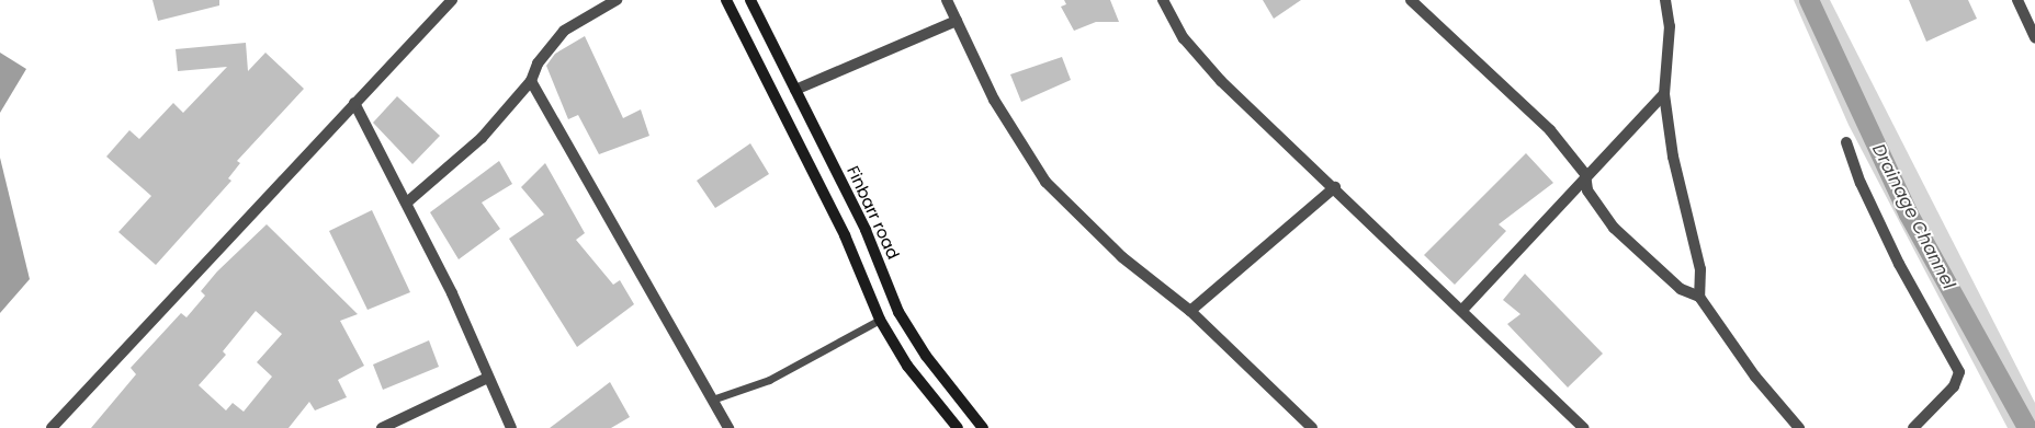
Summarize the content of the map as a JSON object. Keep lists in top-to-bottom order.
{
  "streets": {
    "main road": ["Finbarr road"]
  },
  "water": ["Drainage Channel"]
}
